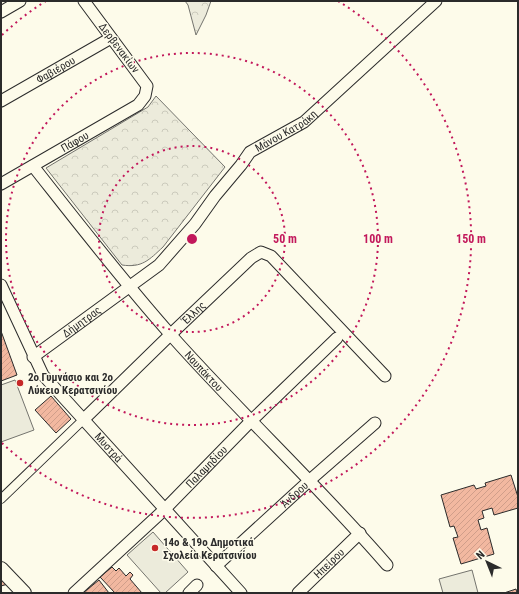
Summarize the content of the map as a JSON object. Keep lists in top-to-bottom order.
{
  "streets": {
    "street": [
      "Δερβενακίων",
      "Φαβιέρου",
      "Μάνου Κατράκη",
      "Πάφου",
      "Έλλης",
      "Δήμητρας",
      "Ναυπάκτου",
      "Μυστρά",
      "Παλαμηδίου",
      "Άνδρου",
      "Ηπείρου"
    ]
  },
  "crossings": [
    ["Δερβενακίων", "Φαβιέρου"],
    ["Δερβενακίων", "Πάφου"],
    ["Μάνου Κατράκη", "Δήμητρας"],
    ["Μάνου Κατράκη", "Ναυπάκτου"],
    ["Πάφου", "Ναυπάκτου"],
    ["Έλλης", "Ναυπάκτου"],
    ["Έλλης", "Μυστρά"],
    ["Δήμητρας", "Ναυπάκτου"],
    ["Δήμητρας", "Μυστρά"],
    ["Ναυπάκτου", "Παλαμηδίου"],
    ["Ναυπάκτου", "Άνδρου"],
    ["Ναυπάκτου", "Ηπείρου"],
    ["Μυστρά", "Παλαμηδίου"],
    ["Μυστρά", "Άνδρου"]
  ],
  "places": ["2ο Γυμνάσιο και 2ο Λύκειο Κερατσινίου", "14ο & 19ο Δημοτικά Σχολεία Κερατσινίου"],
  "north": "top left",
  "rings": ["50 m", "100 m", "150 m"]
}
